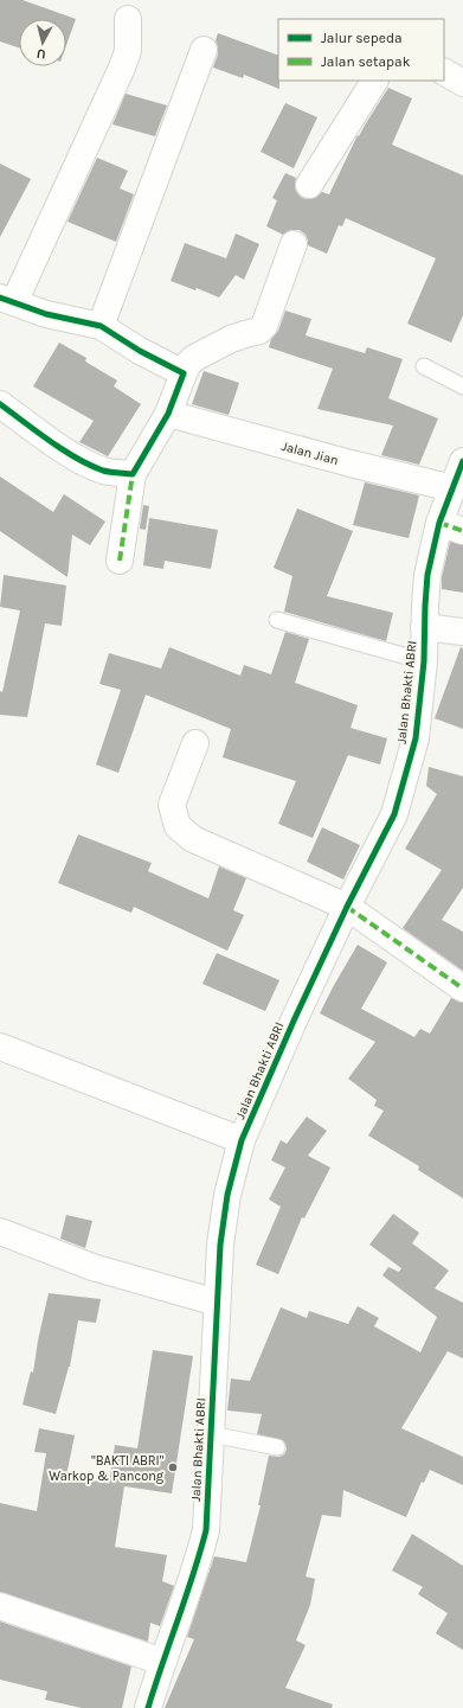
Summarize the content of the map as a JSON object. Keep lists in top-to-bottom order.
{
  "streets": {
    "street": ["Jalan Jian", "Jalan Bhakti ABRI"]
  },
  "crossings": [
    ["Jalan Jian", "Jalan Bhakti ABRI"]
  ],
  "places": ["\"BAKTI ABRI\" Warkop & Pancong"],
  "legend": ["Jalur sepeda", "Jalan setapak"],
  "north": "bottom"
}
